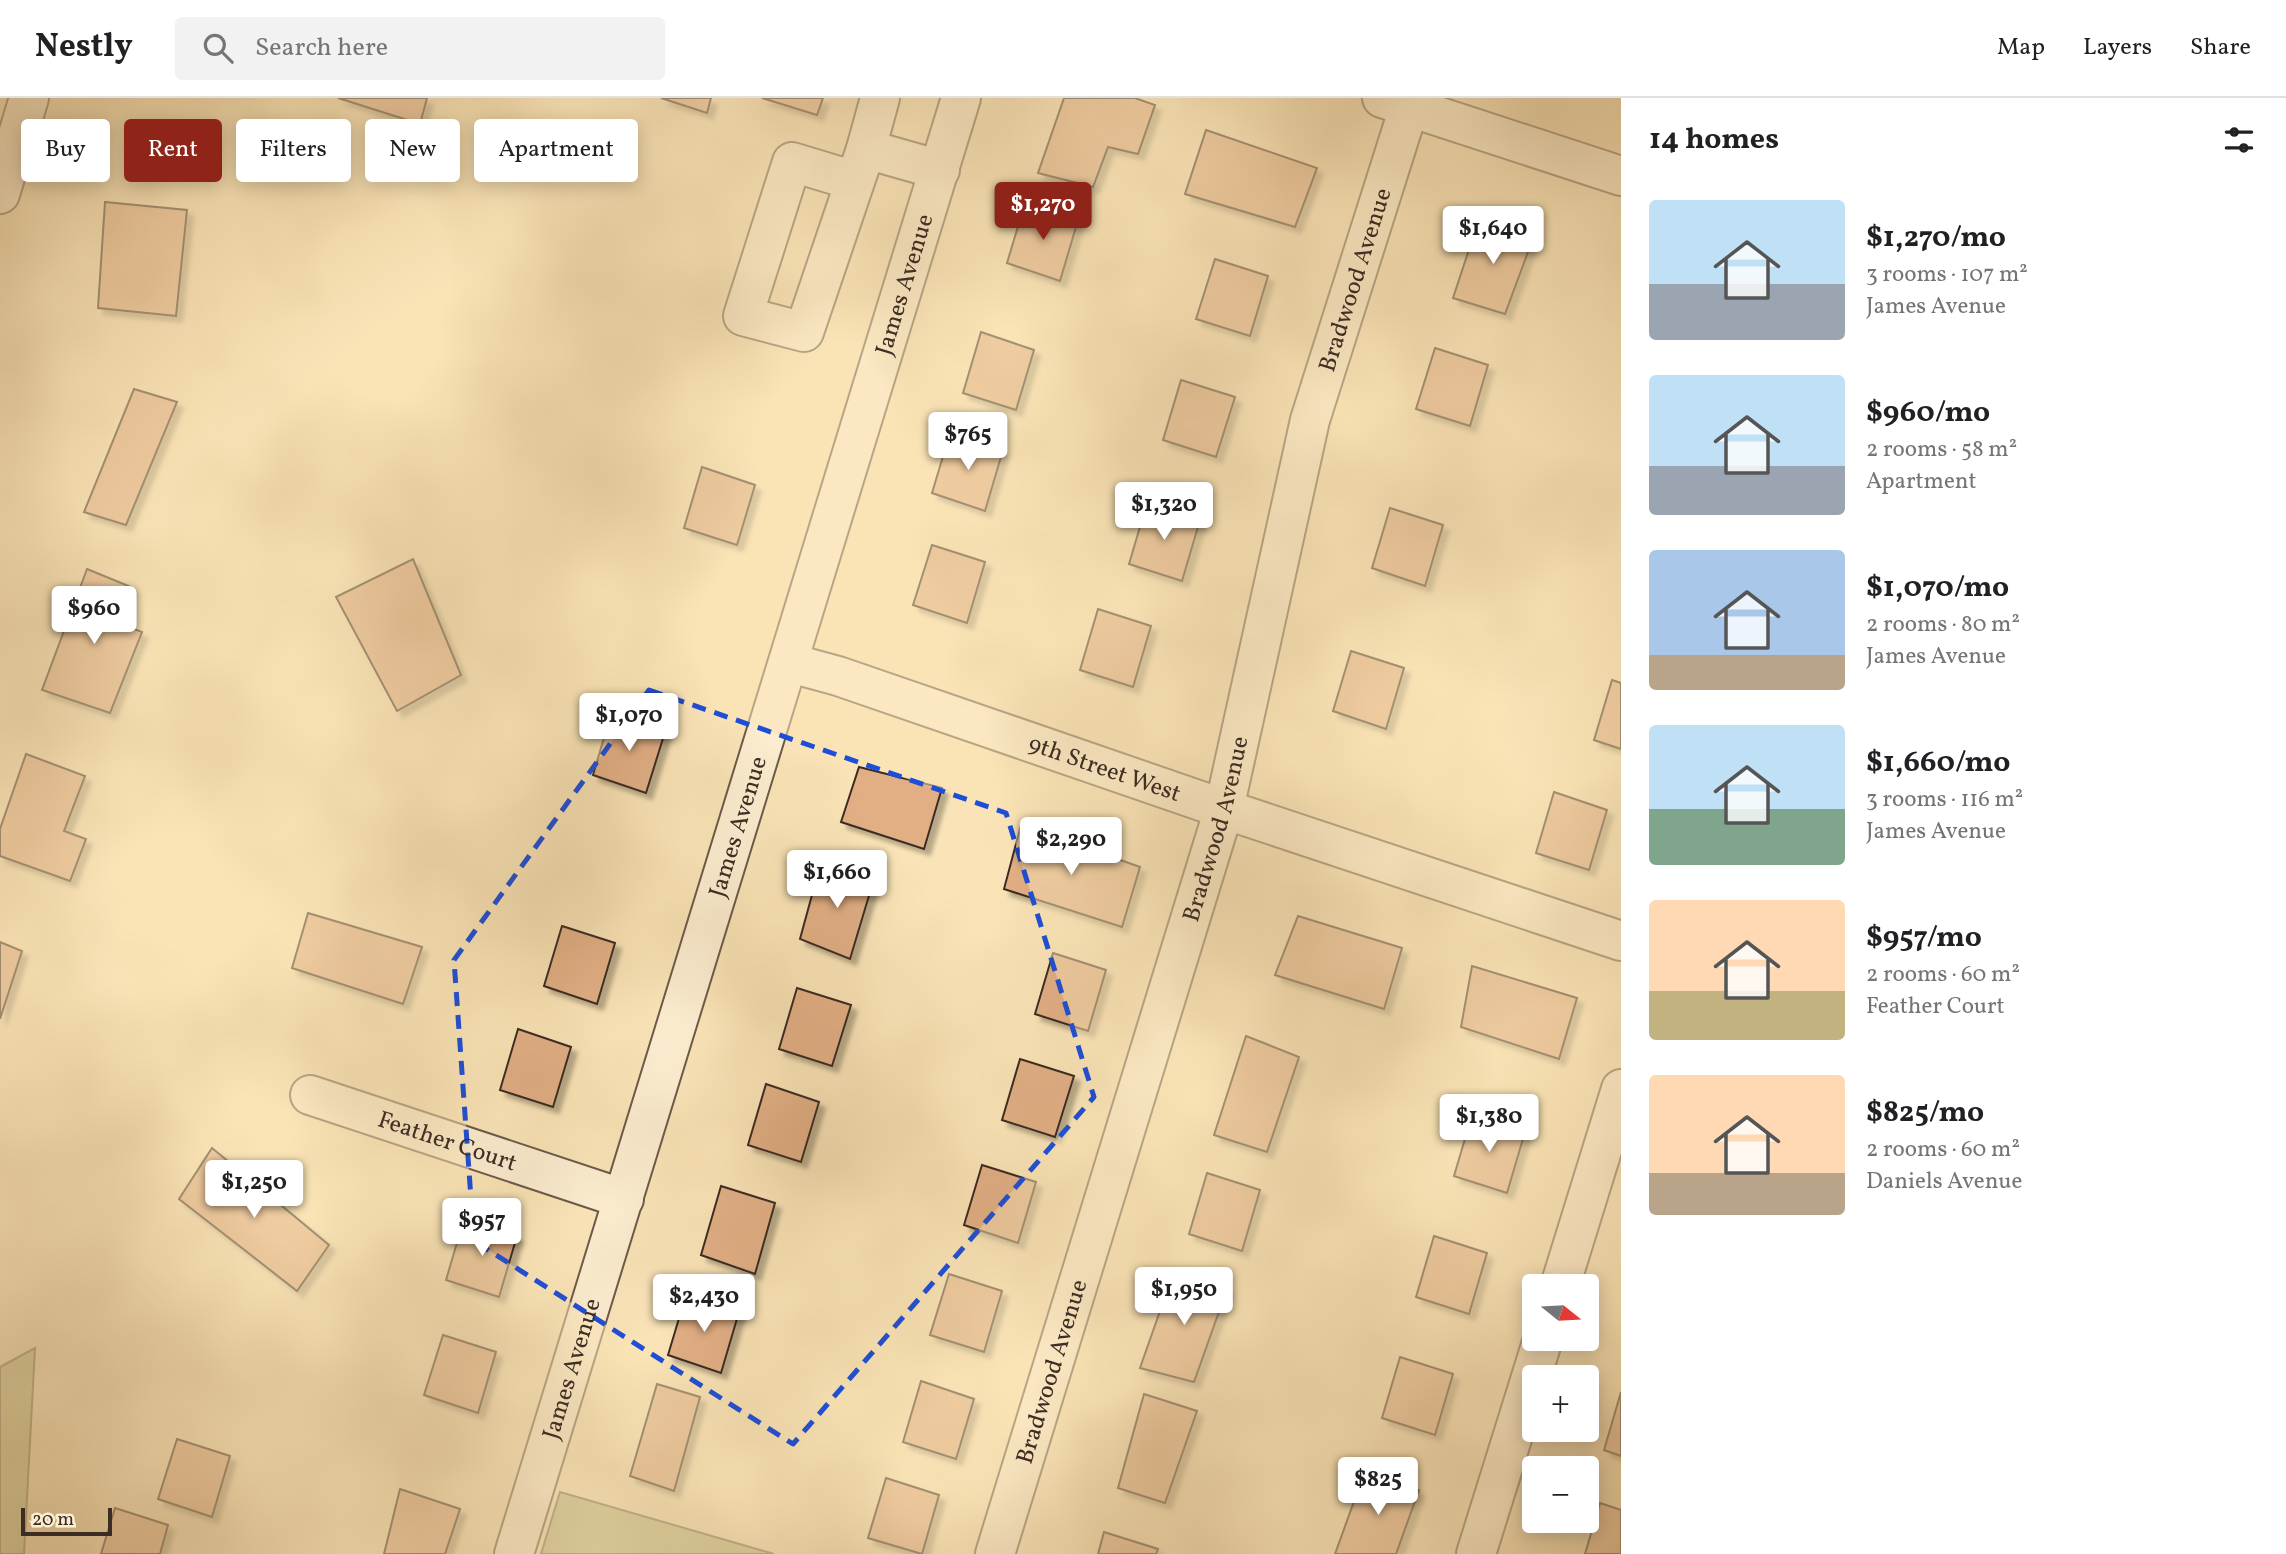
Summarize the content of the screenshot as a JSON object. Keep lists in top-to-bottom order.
{
  "streets": {
    "street": [
      "Bradwood Avenue",
      "James Avenue",
      "9th Street West",
      "Feather Court"
    ]
  },
  "crossings": [
    ["Bradwood Avenue", "9th Street West"],
    ["James Avenue", "9th Street West"],
    ["James Avenue", "Feather Court"]
  ],
  "scale_bar": "20 m",
  "north": "right",
  "page": {
    "header": "Nestly",
    "search": "Search here",
    "nav": ["Map", "Layers", "Share"],
    "heading": "14 homes",
    "chip": [
      "Buy",
      "Rent",
      "Filters",
      "New",
      "Apartment"
    ],
    "price": [
      "$1,270",
      "$1,640",
      "$765",
      "$1,320",
      "$960",
      "$1,070",
      "$2,290",
      "$1,660",
      "$1,380",
      "$1,250",
      "$957",
      "$1,950",
      "$2,430",
      "$825"
    ],
    "list": [
      {
        "name": "$1,270/mo",
        "note": "3 rooms · 107 m² · James Avenue"
      },
      {
        "name": "$960/mo",
        "note": "2 rooms · 58 m² · Apartment"
      },
      {
        "name": "$1,070/mo",
        "note": "2 rooms · 80 m² · James Avenue"
      },
      {
        "name": "$1,660/mo",
        "note": "3 rooms · 116 m² · James Avenue"
      },
      {
        "name": "$957/mo",
        "note": "2 rooms · 60 m² · Feather Court"
      },
      {
        "name": "$825/mo",
        "note": "2 rooms · 60 m² · Daniels Avenue"
      }
    ],
    "map_buttons": ["+", "−"],
    "scale": "20 m"
  }
}
